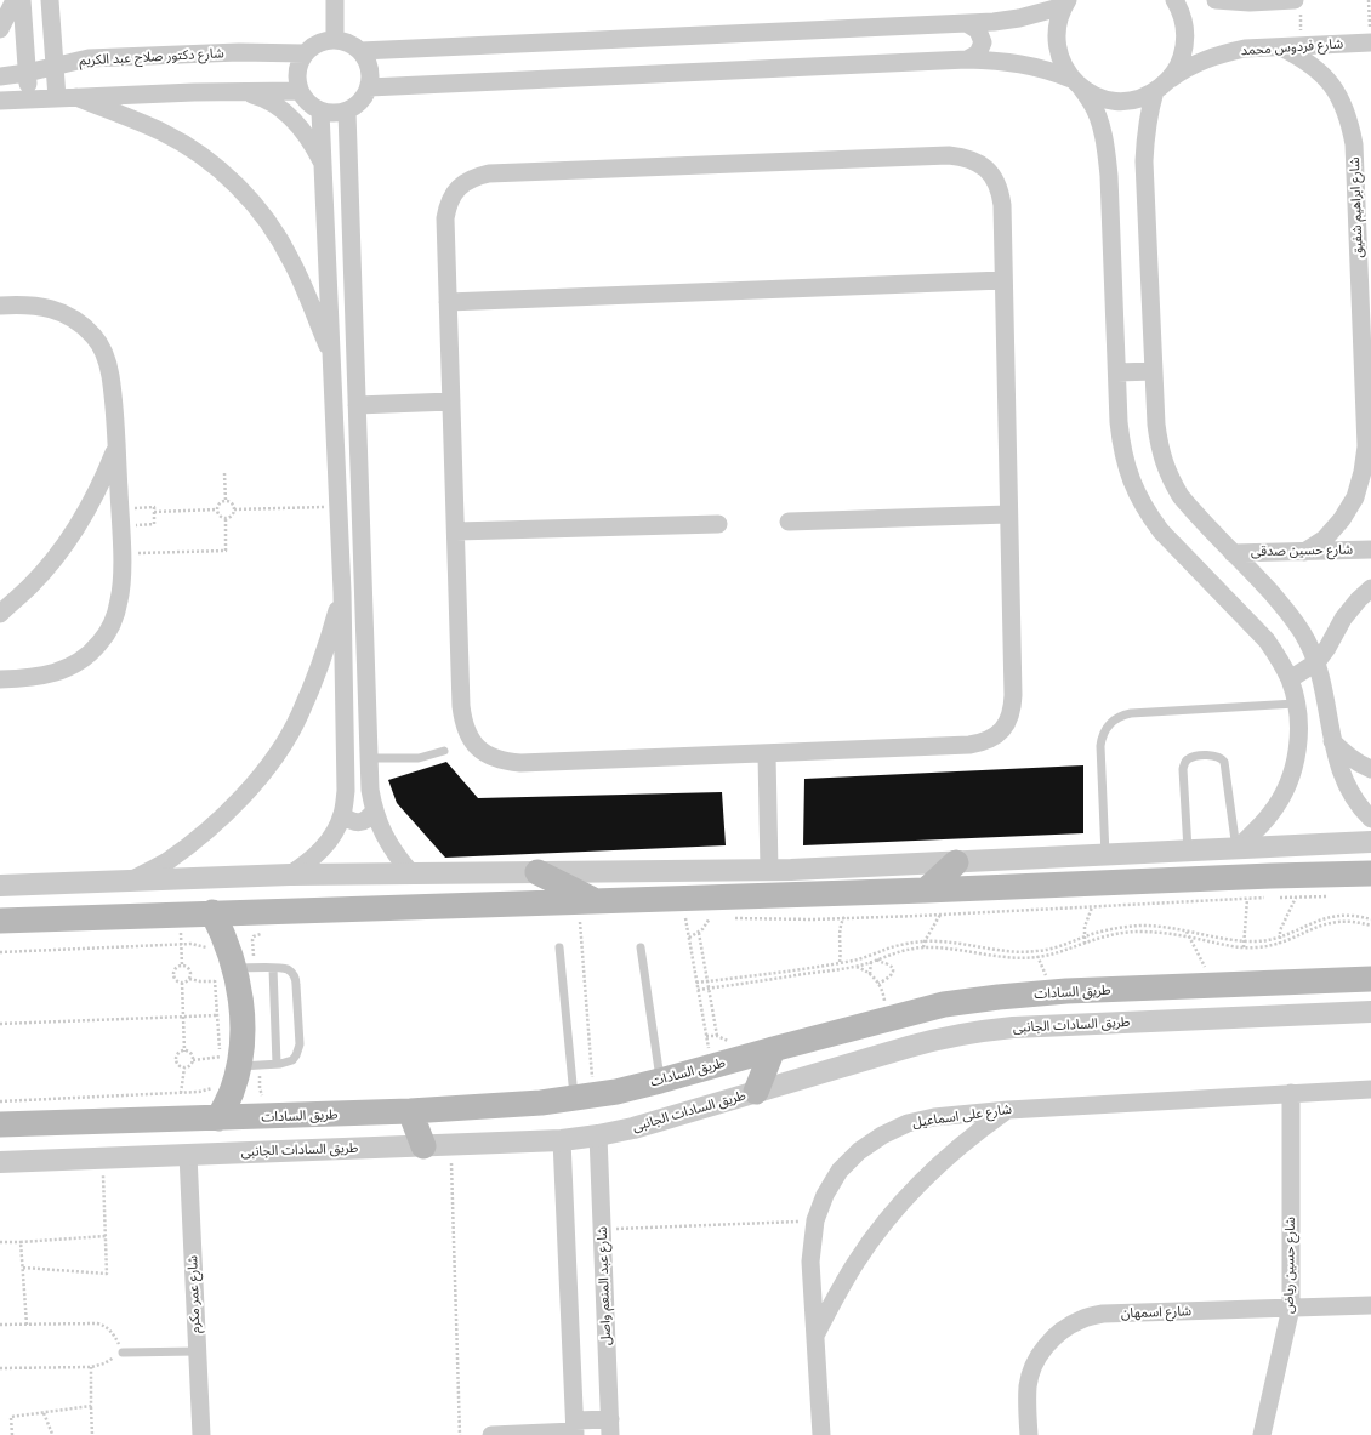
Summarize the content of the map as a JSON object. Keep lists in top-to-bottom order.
{
  "streets": {
    "main road": ["طريق السادات"],
    "street": [
      "شارع فردوس محمد",
      "شارع دكتور صلاح عبد الكريم",
      "شارع ابراهيم شفيق",
      "شارع حسين صدقى",
      "طريق السادات الجانبى",
      "شارع على اسماعيل",
      "شارع حسين رياض",
      "شارع عبد المنعم واصل",
      "شارع عمر مكرم",
      "شارع اسمهان"
    ]
  },
  "crossings": [
    ["شارع فردوس محمد", "شارع دكتور صلاح عبد الكريم"],
    ["شارع فردوس محمد", "شارع ابراهيم شفيق"],
    ["شارع ابراهيم شفيق", "شارع حسين صدقى"],
    ["طريق السادات الجانبى", "شارع عبد المنعم واصل"],
    ["طريق السادات الجانبى", "شارع عمر مكرم"],
    ["شارع على اسماعيل", "شارع حسين رياض"],
    ["شارع حسين رياض", "شارع اسمهان"]
  ]
}
